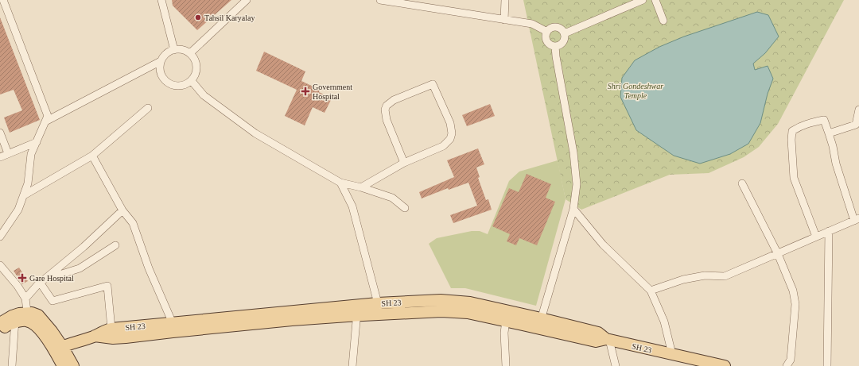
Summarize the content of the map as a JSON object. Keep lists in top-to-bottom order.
{
  "streets": {
    "main road": ["SH 23"]
  },
  "parks": ["Shri Gondeshwar Temple"],
  "places": {
    "other": ["Tahsil Karyalay"],
    "health": ["Government Hospital", "Gare Hospital"]
  }
}
